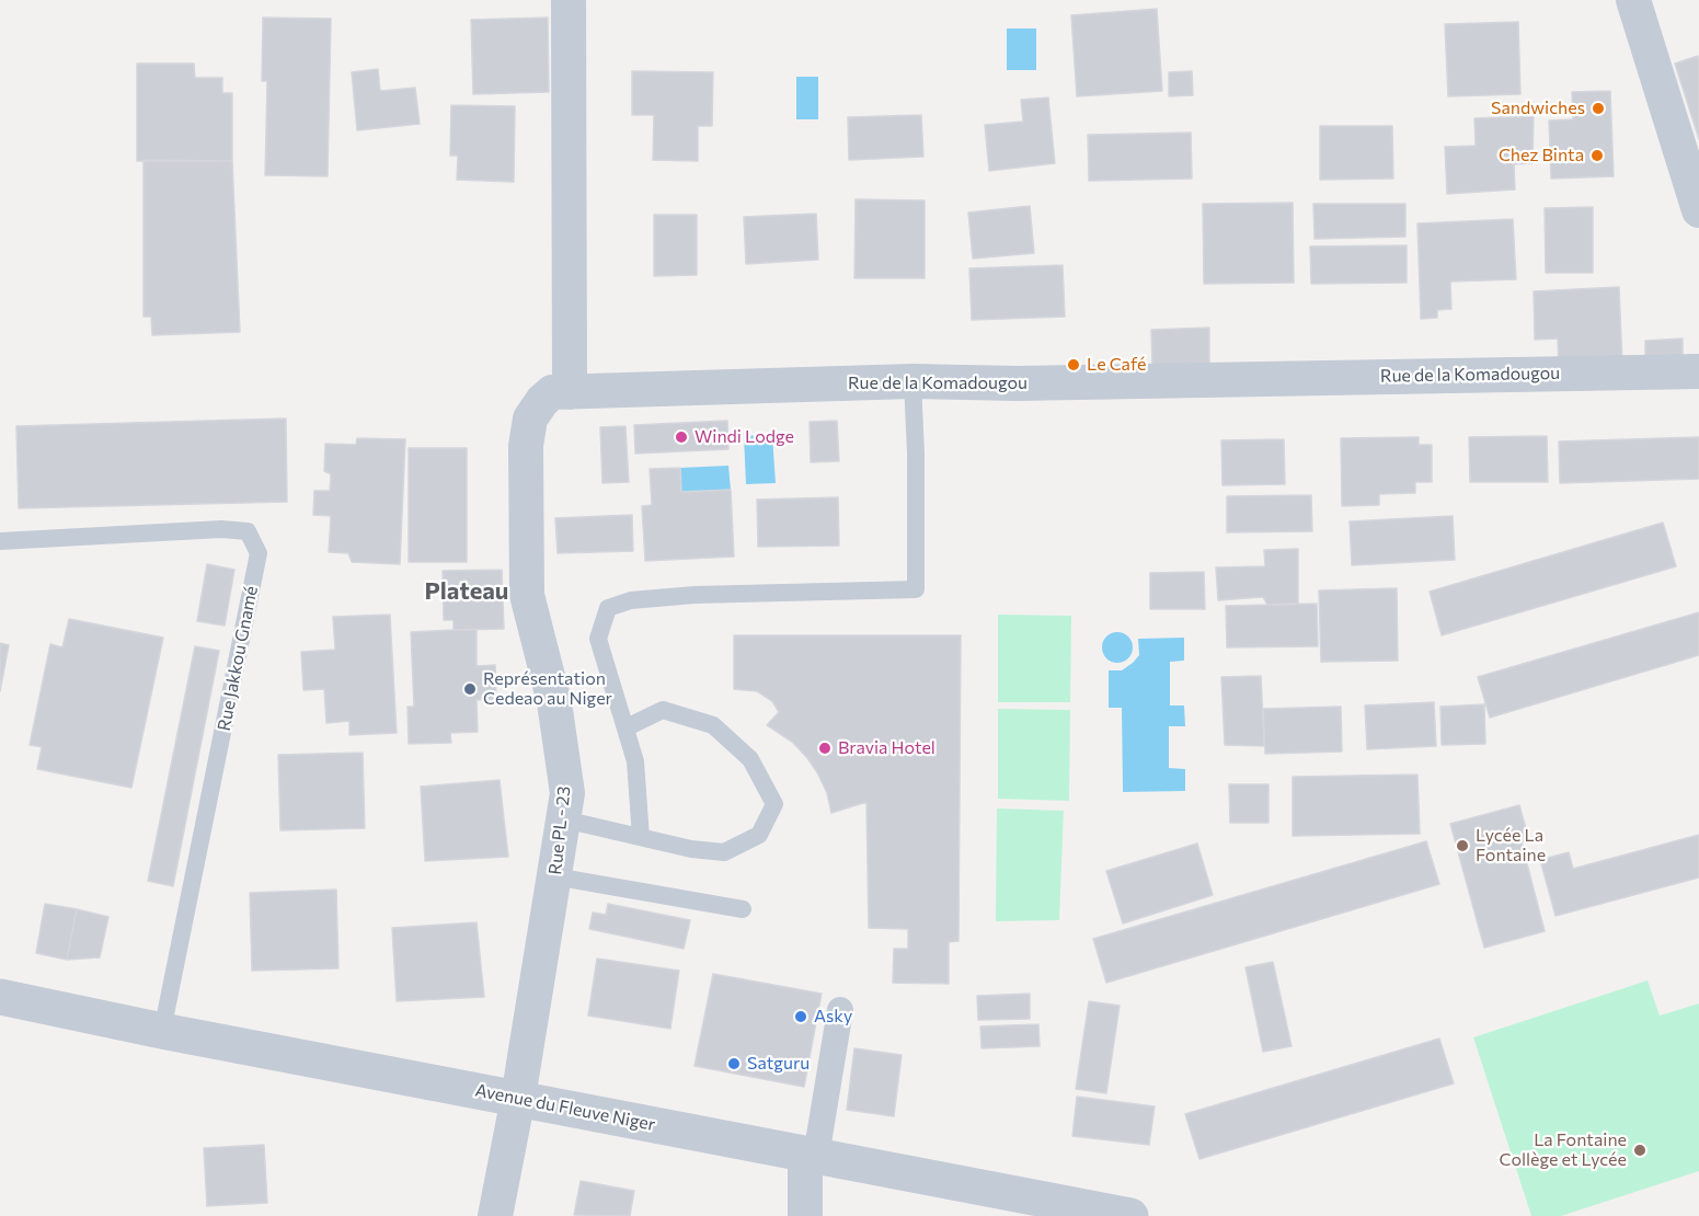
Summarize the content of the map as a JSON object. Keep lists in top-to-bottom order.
{
  "streets": {
    "street": ["Rue de la Komadougou", "Rue PL - 23", "Avenue du Fleuve Niger"],
    "lane": ["Rue Jakkou Gnamé"]
  },
  "crossings": [
    ["Rue de la Komadougou", "Rue PL - 23"],
    ["Rue Jakkou Gnamé", "Avenue du Fleuve Niger"],
    ["Rue PL - 23", "Avenue du Fleuve Niger"]
  ],
  "districts": ["Plateau"],
  "places": [
    "Sandwiches",
    "Chez Binta",
    "Le Café",
    "Windi Lodge",
    "Représentation Cedeao au Niger",
    "Bravia Hotel",
    "Lycée La Fontaine",
    "Asky",
    "Satguru",
    "La Fontaine Collège et Lycée"
  ]
}
